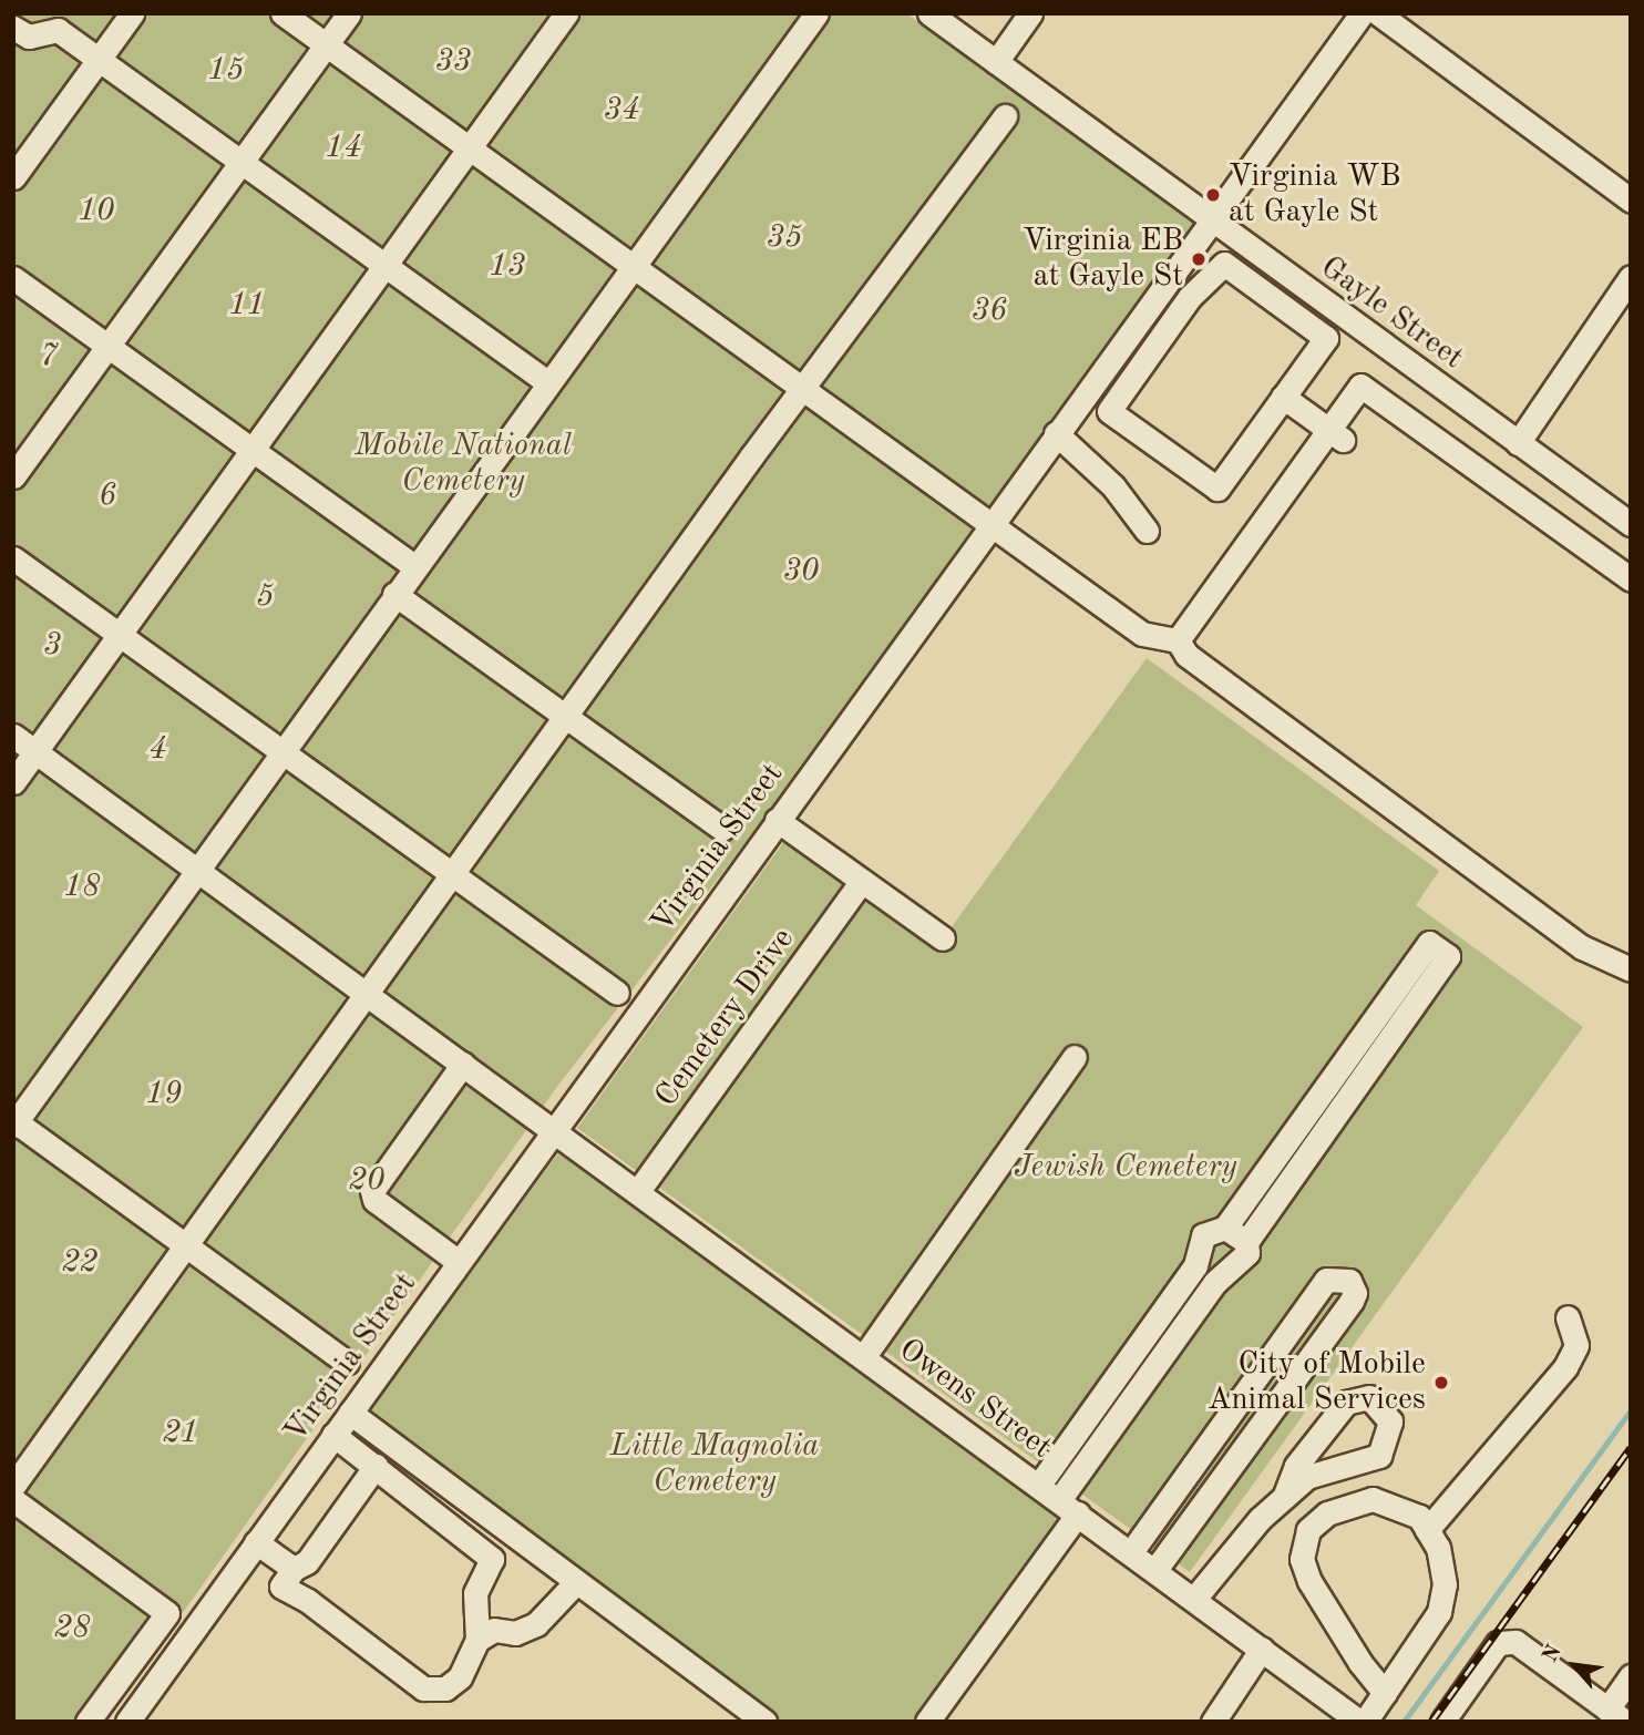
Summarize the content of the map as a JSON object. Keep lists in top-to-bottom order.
{
  "streets": {
    "street": [
      "Gayle Street",
      "Virginia Street",
      "Cemetery Drive",
      "Owens Street"
    ]
  },
  "crossings": [
    ["Gayle Street", "Virginia Street"],
    ["Virginia Street", "Owens Street"],
    ["Cemetery Drive", "Owens Street"]
  ],
  "parks": [
    "33",
    "15",
    "34",
    "14",
    "10",
    "35",
    "13",
    "11",
    "36",
    "7",
    "Mobile National Cemetery",
    "6",
    "30",
    "5",
    "3",
    "4",
    "18",
    "19",
    "Jewish Cemetery",
    "20",
    "22",
    "21",
    "Little Magnolia Cemetery",
    "28"
  ],
  "places": ["Virginia WB at Gayle St", "Virginia EB at Gayle St", "City of Mobile Animal Services"],
  "north": "top left"
}
